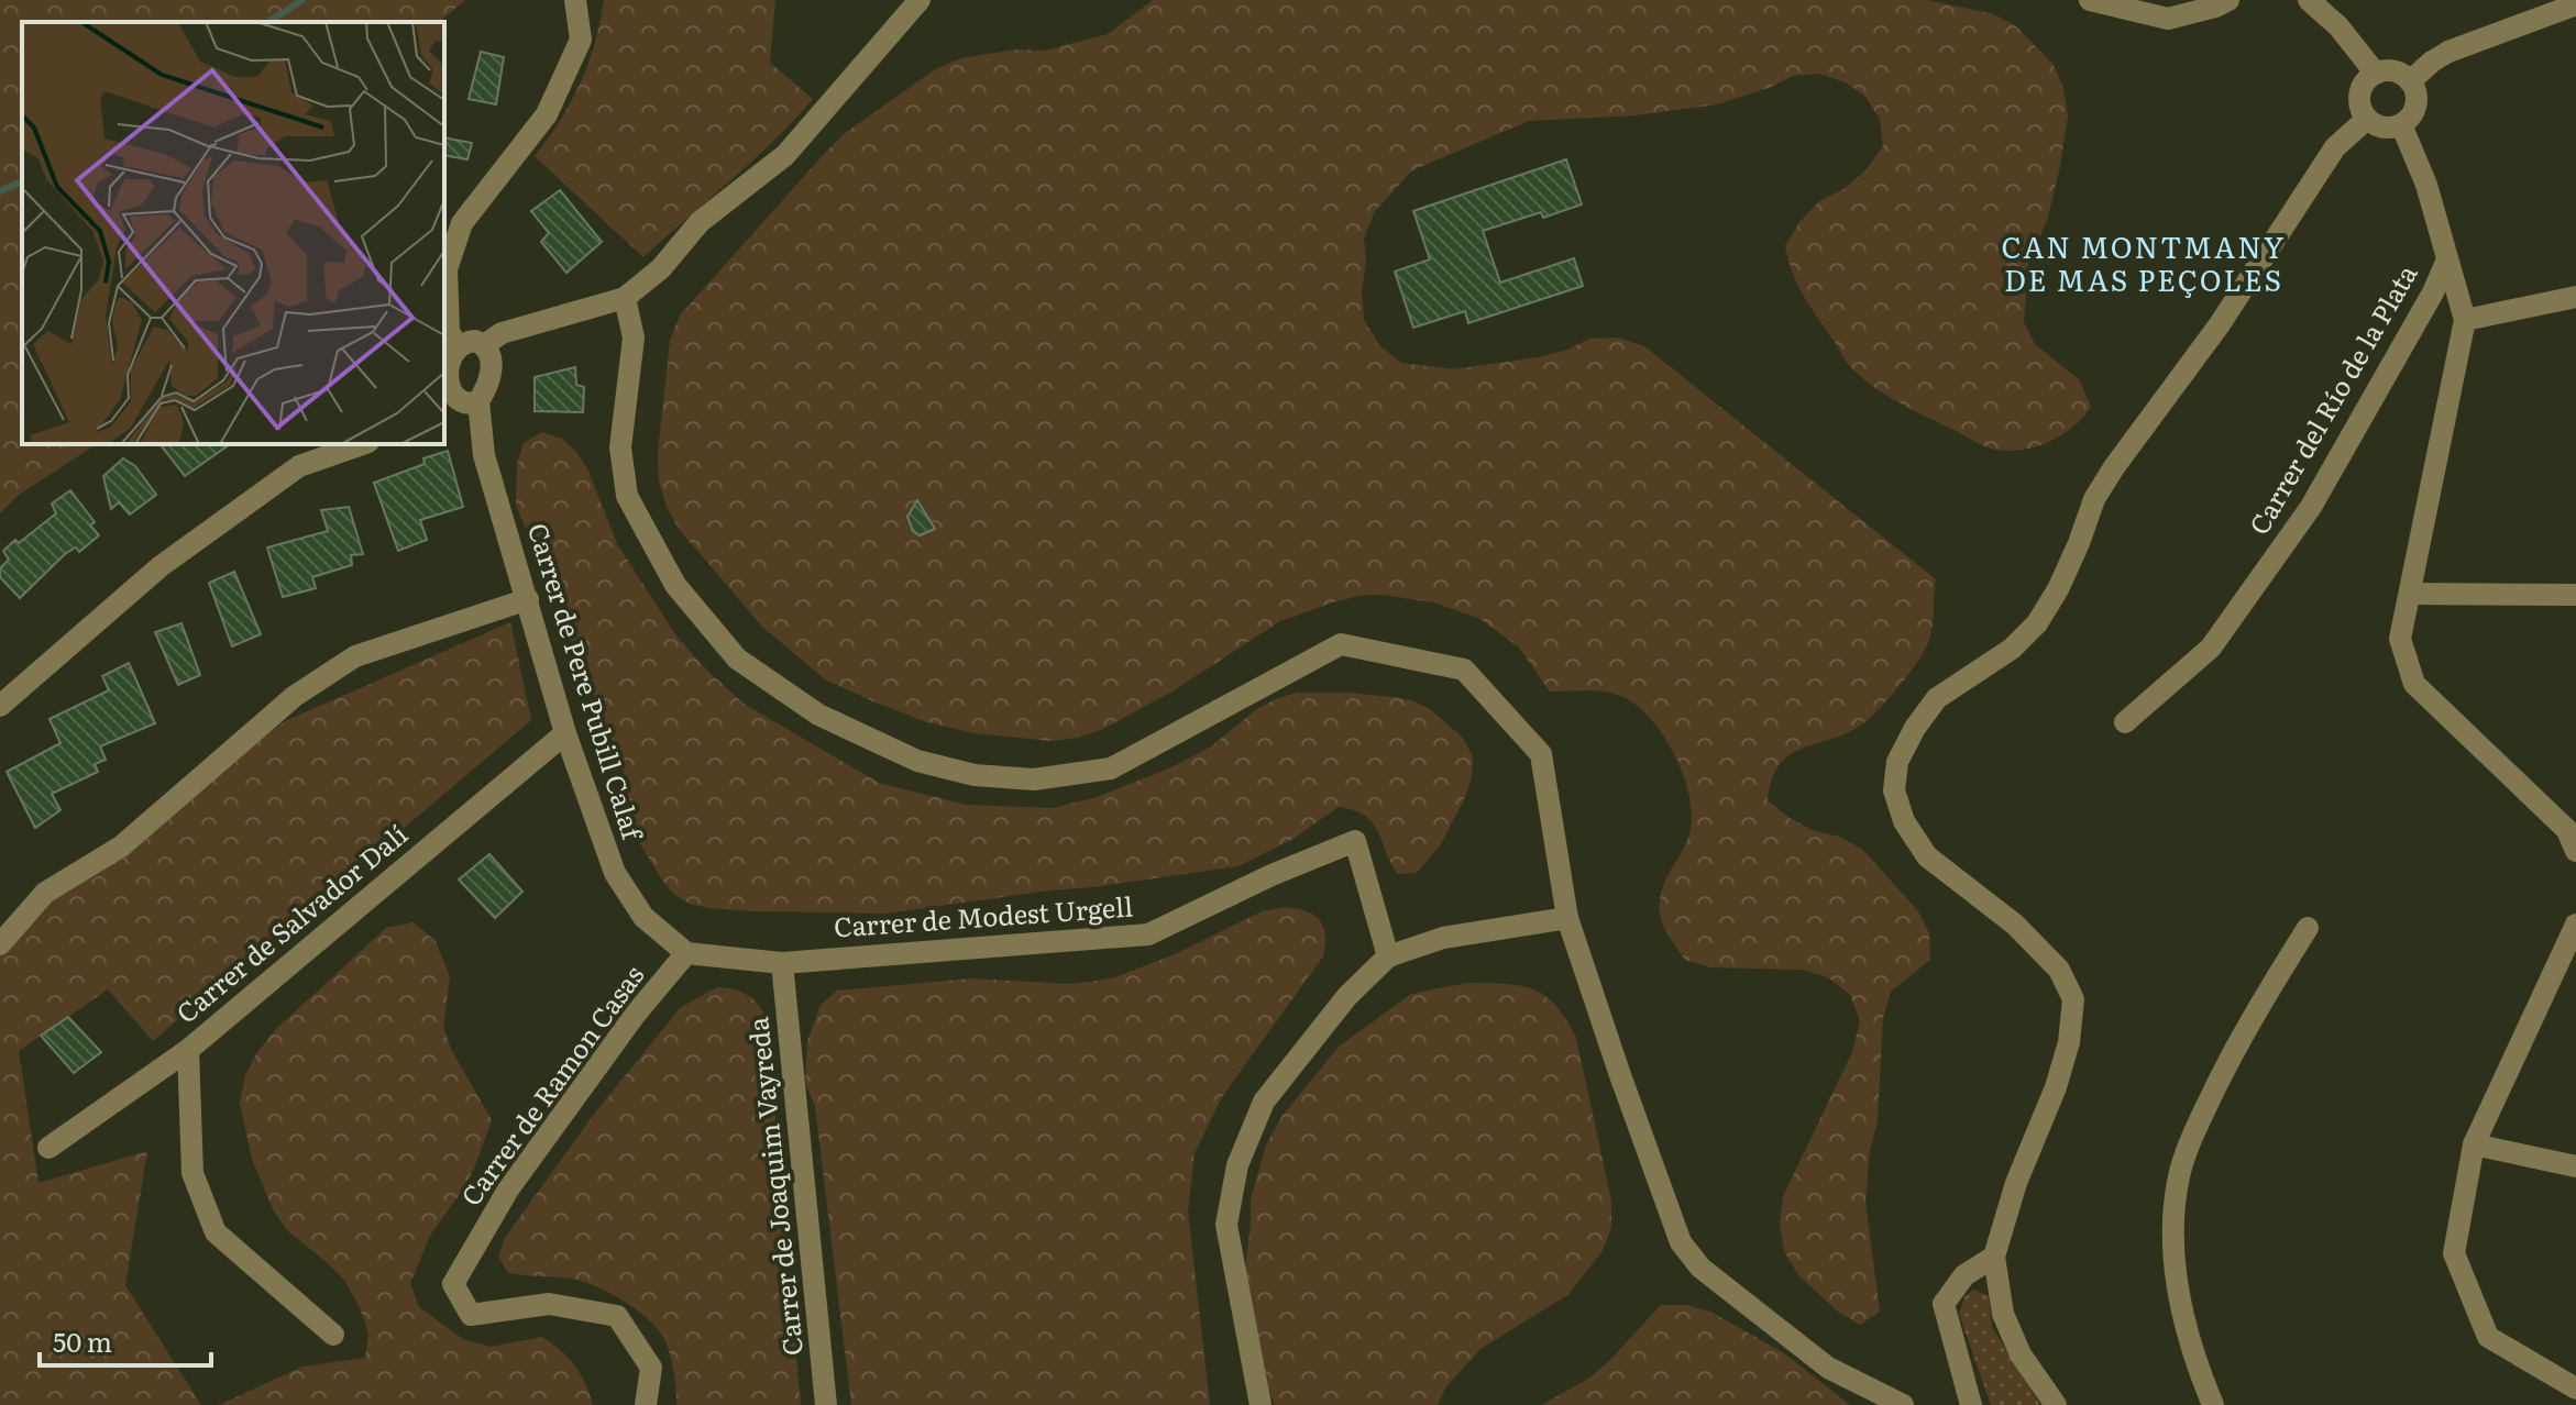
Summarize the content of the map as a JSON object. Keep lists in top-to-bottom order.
{
  "streets": {
    "street": [
      "Carrer del Río de la Plata",
      "Carrer de Pere Pubill Calaf",
      "Carrer de Modest Urgell",
      "Carrer de Salvador Dalí",
      "Carrer de Ramon Casas",
      "Carrer de Joaquim Vayreda"
    ]
  },
  "crossings": [
    ["Carrer de Pere Pubill Calaf", "Carrer de Modest Urgell"],
    ["Carrer de Pere Pubill Calaf", "Carrer de Salvador Dalí"],
    ["Carrer de Pere Pubill Calaf", "Carrer de Ramon Casas"],
    ["Carrer de Modest Urgell", "Carrer de Ramon Casas"],
    ["Carrer de Modest Urgell", "Carrer de Joaquim Vayreda"]
  ],
  "districts": ["CAN MONTMANY DE MAS PEÇOLES"],
  "scale_bar": "50 m"
}
